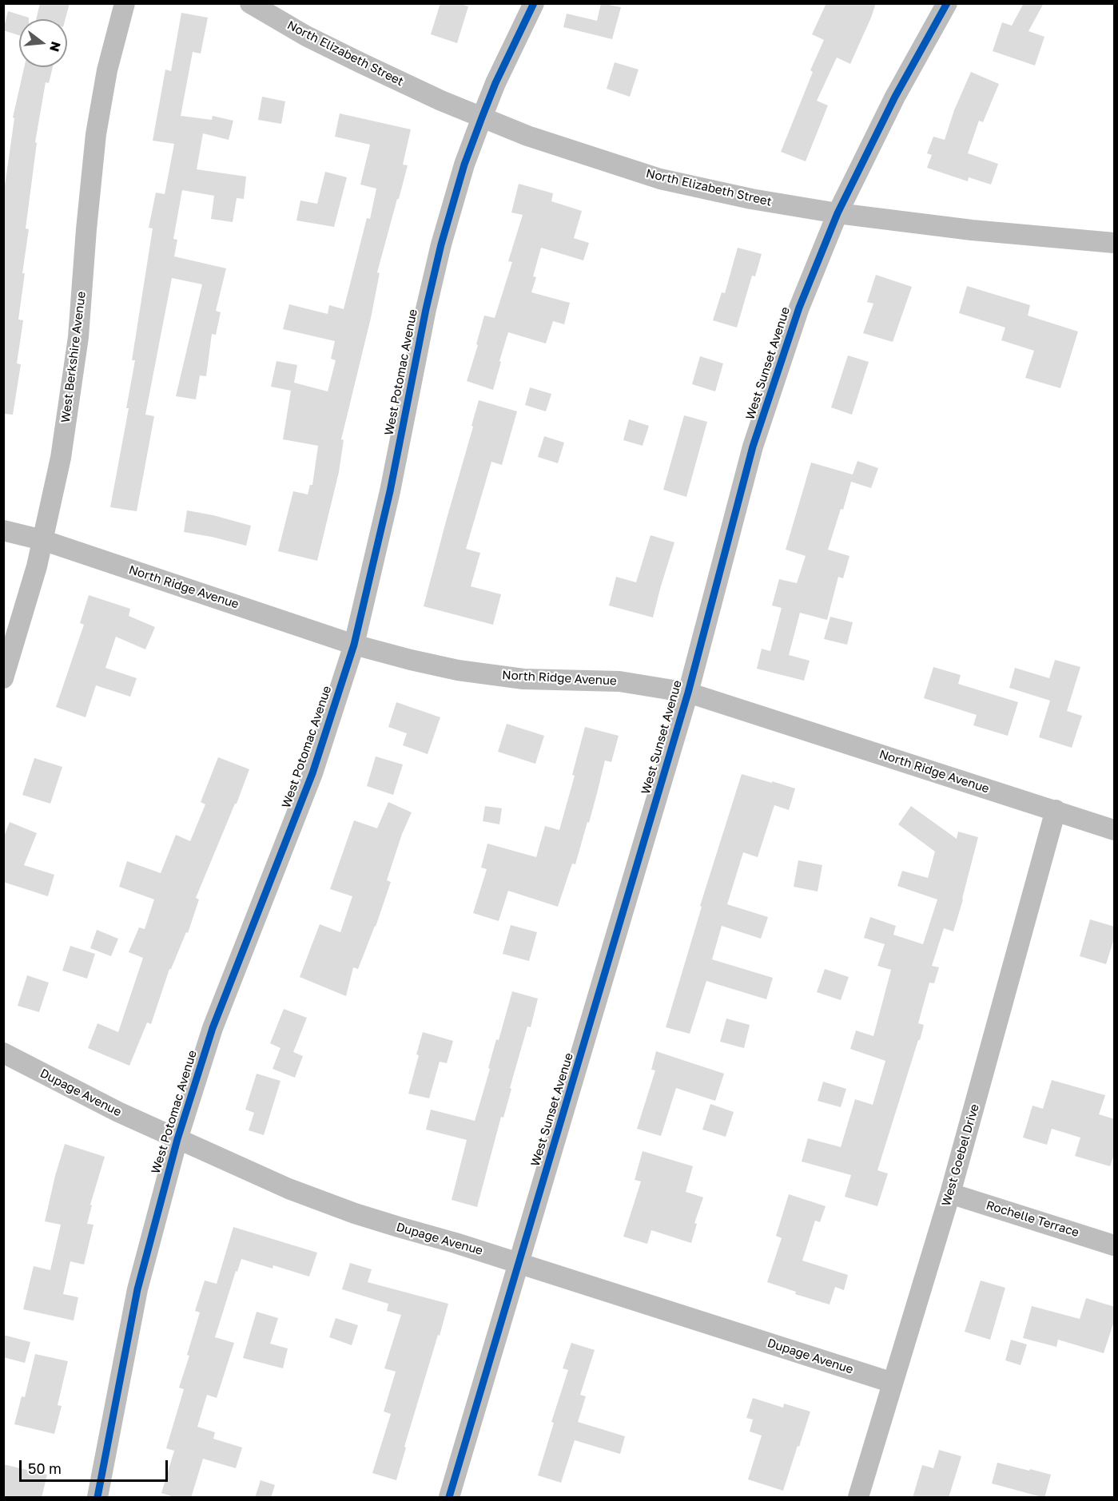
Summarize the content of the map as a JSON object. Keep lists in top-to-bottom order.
{
  "streets": {
    "street": [
      "North Elizabeth Street",
      "West Berkshire Avenue",
      "West Sunset Avenue",
      "West Potomac Avenue",
      "North Ridge Avenue",
      "Dupage Avenue",
      "West Goebel Drive",
      "Rochelle Terrace"
    ]
  },
  "crossings": [
    ["North Elizabeth Street", "West Sunset Avenue"],
    ["North Elizabeth Street", "West Potomac Avenue"],
    ["West Berkshire Avenue", "North Ridge Avenue"],
    ["West Sunset Avenue", "North Ridge Avenue"],
    ["West Sunset Avenue", "Dupage Avenue"],
    ["West Potomac Avenue", "North Ridge Avenue"],
    ["West Potomac Avenue", "Dupage Avenue"],
    ["North Ridge Avenue", "West Goebel Drive"],
    ["Dupage Avenue", "West Goebel Drive"],
    ["West Goebel Drive", "Rochelle Terrace"]
  ],
  "scale_bar": "50 m",
  "north": "right"
}
